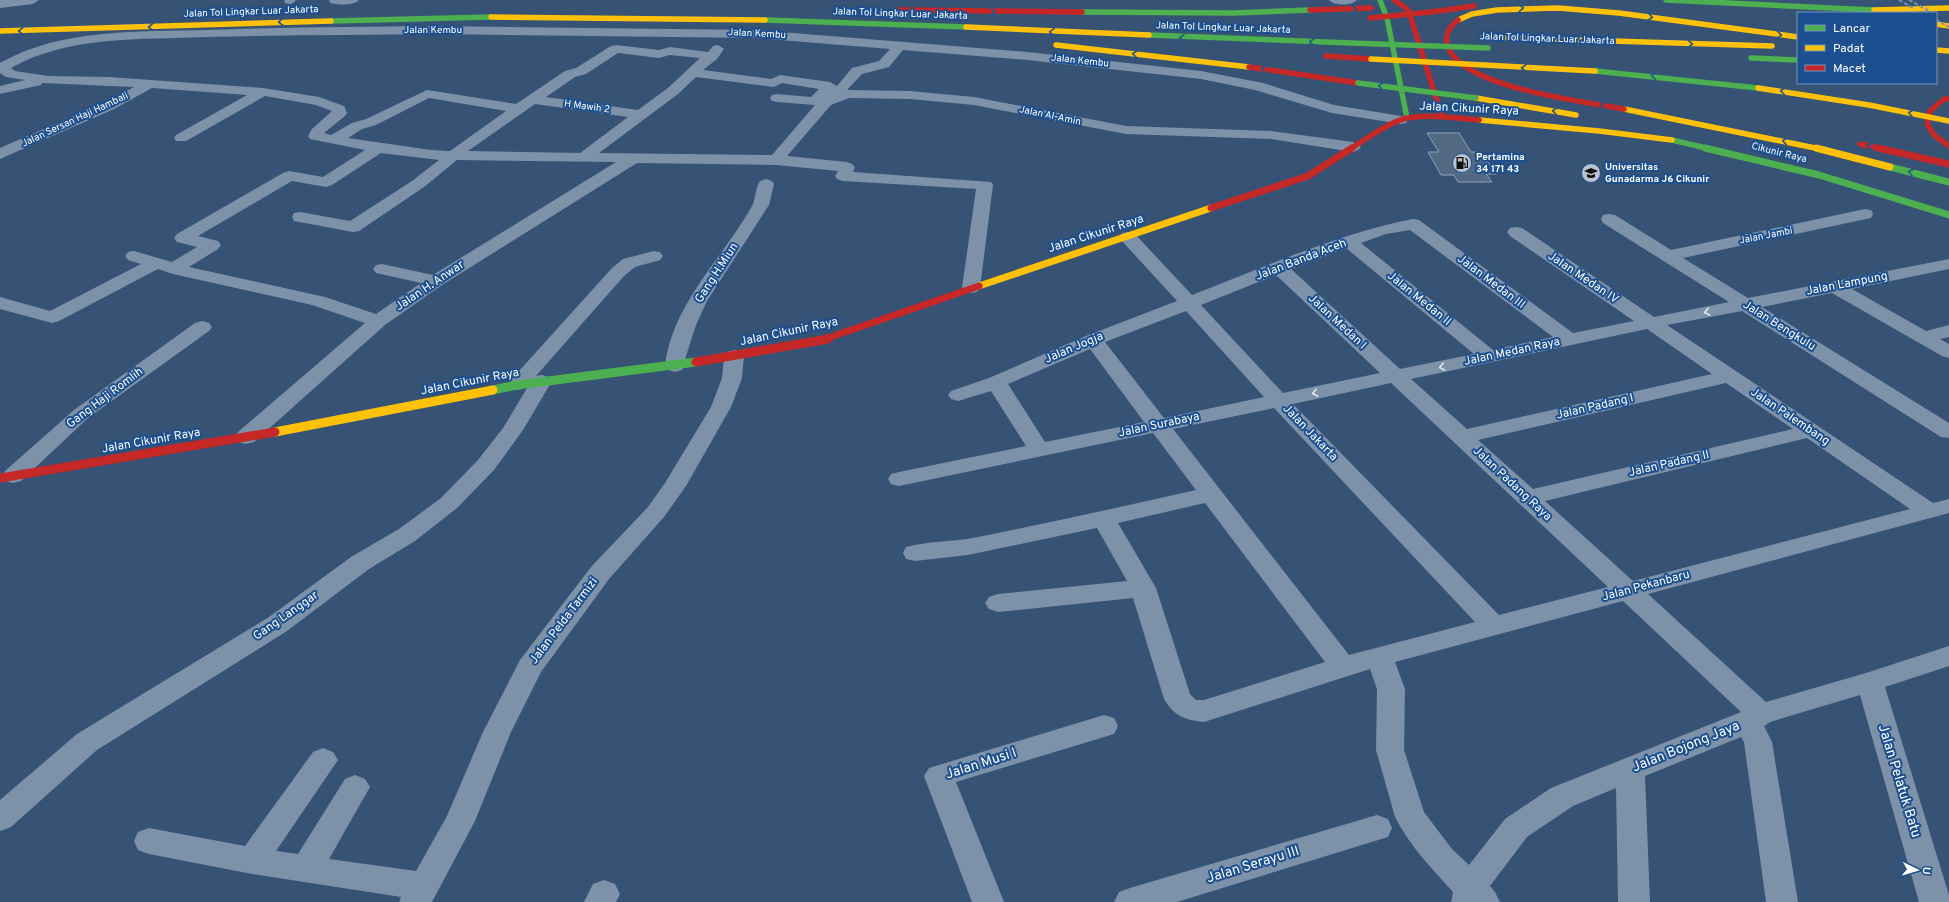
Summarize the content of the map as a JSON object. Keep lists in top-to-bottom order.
{
  "streets": {
    "main road": ["Jalan Tol Lingkar Luar Jakarta", "Jalan Cikunir Raya", "Cikunir Raya"],
    "street": [
      "Jalan Kembu",
      "H Mawih 2",
      "Jalan Al-Amin",
      "Jalan Sersan Haji Hambali",
      "Jalan Jambi",
      "Jalan Banda Aceh",
      "Gang H.Miun",
      "Jalan Medan IV",
      "Jalan Medan III",
      "Jalan Lampung",
      "Jalan H. Anwar",
      "Jalan Medan II",
      "Jalan Medan I",
      "Jalan Bengkulu",
      "Jalan Jogja",
      "Jalan Medan Raya",
      "Gang Haji Romlih",
      "Jalan Padang I",
      "Jalan Palembang",
      "Jalan Surabaya",
      "Jalan Jakarta",
      "Jalan Padang II",
      "Jalan Padang Raya",
      "Jalan Pekanbaru",
      "Gang Langgar",
      "Jalan Pelda Tarmizi",
      "Jalan Bojong Jaya",
      "Jalan Musi I",
      "Jalan Pelatuk Batu",
      "Jalan Serayu III"
    ]
  },
  "crossings": [
    ["Jalan Kembu", "Jalan Cikunir Raya"],
    ["Jalan Cikunir Raya", "Jalan Al-Amin"],
    ["Jalan Cikunir Raya", "Cikunir Raya"],
    ["Jalan Cikunir Raya", "Gang H.Miun"],
    ["Jalan Cikunir Raya", "Jalan H. Anwar"],
    ["Jalan Cikunir Raya", "Gang Haji Romlih"],
    ["Jalan Cikunir Raya", "Jalan Jakarta"],
    ["Jalan Cikunir Raya", "Gang Langgar"],
    ["Jalan Cikunir Raya", "Jalan Pelda Tarmizi"],
    ["Jalan Jambi", "Jalan Bengkulu"],
    ["Jalan Banda Aceh", "Jalan Medan III"],
    ["Jalan Banda Aceh", "Jalan Medan II"],
    ["Jalan Banda Aceh", "Jalan Medan I"],
    ["Jalan Banda Aceh", "Jalan Jogja"],
    ["Jalan Banda Aceh", "Jalan Jakarta"],
    ["Jalan Medan IV", "Jalan Medan Raya"],
    ["Jalan Medan IV", "Jalan Palembang"],
    ["Jalan Medan III", "Jalan Medan Raya"],
    ["Jalan Lampung", "Jalan Bengkulu"],
    ["Jalan Lampung", "Jalan Medan Raya"],
    ["Jalan Medan II", "Jalan Medan Raya"],
    ["Jalan Medan I", "Jalan Medan Raya"],
    ["Jalan Medan I", "Jalan Padang Raya"],
    ["Jalan Bengkulu", "Jalan Medan Raya"],
    ["Jalan Jogja", "Jalan Jakarta"],
    ["Jalan Medan Raya", "Jalan Palembang"],
    ["Jalan Medan Raya", "Jalan Surabaya"],
    ["Jalan Medan Raya", "Jalan Jakarta"],
    ["Jalan Medan Raya", "Jalan Padang Raya"],
    ["Jalan Padang I", "Jalan Palembang"],
    ["Jalan Padang I", "Jalan Padang Raya"],
    ["Jalan Palembang", "Jalan Padang II"],
    ["Jalan Palembang", "Jalan Pekanbaru"],
    ["Jalan Surabaya", "Jalan Jakarta"],
    ["Jalan Jakarta", "Jalan Pekanbaru"],
    ["Jalan Padang II", "Jalan Padang Raya"],
    ["Jalan Padang Raya", "Jalan Pekanbaru"],
    ["Jalan Padang Raya", "Jalan Bojong Jaya"],
    ["Jalan Bojong Jaya", "Jalan Pelatuk Batu"]
  ],
  "one_way": ["Jalan Medan Raya"],
  "places": {
    "fuel station": ["Pertamina 34 171 43"],
    "school or university": ["Universitas Gunadarma J6 Cikunir"]
  },
  "legend": ["Lancar", "Padat", "Macet"],
  "north": "right"
}
